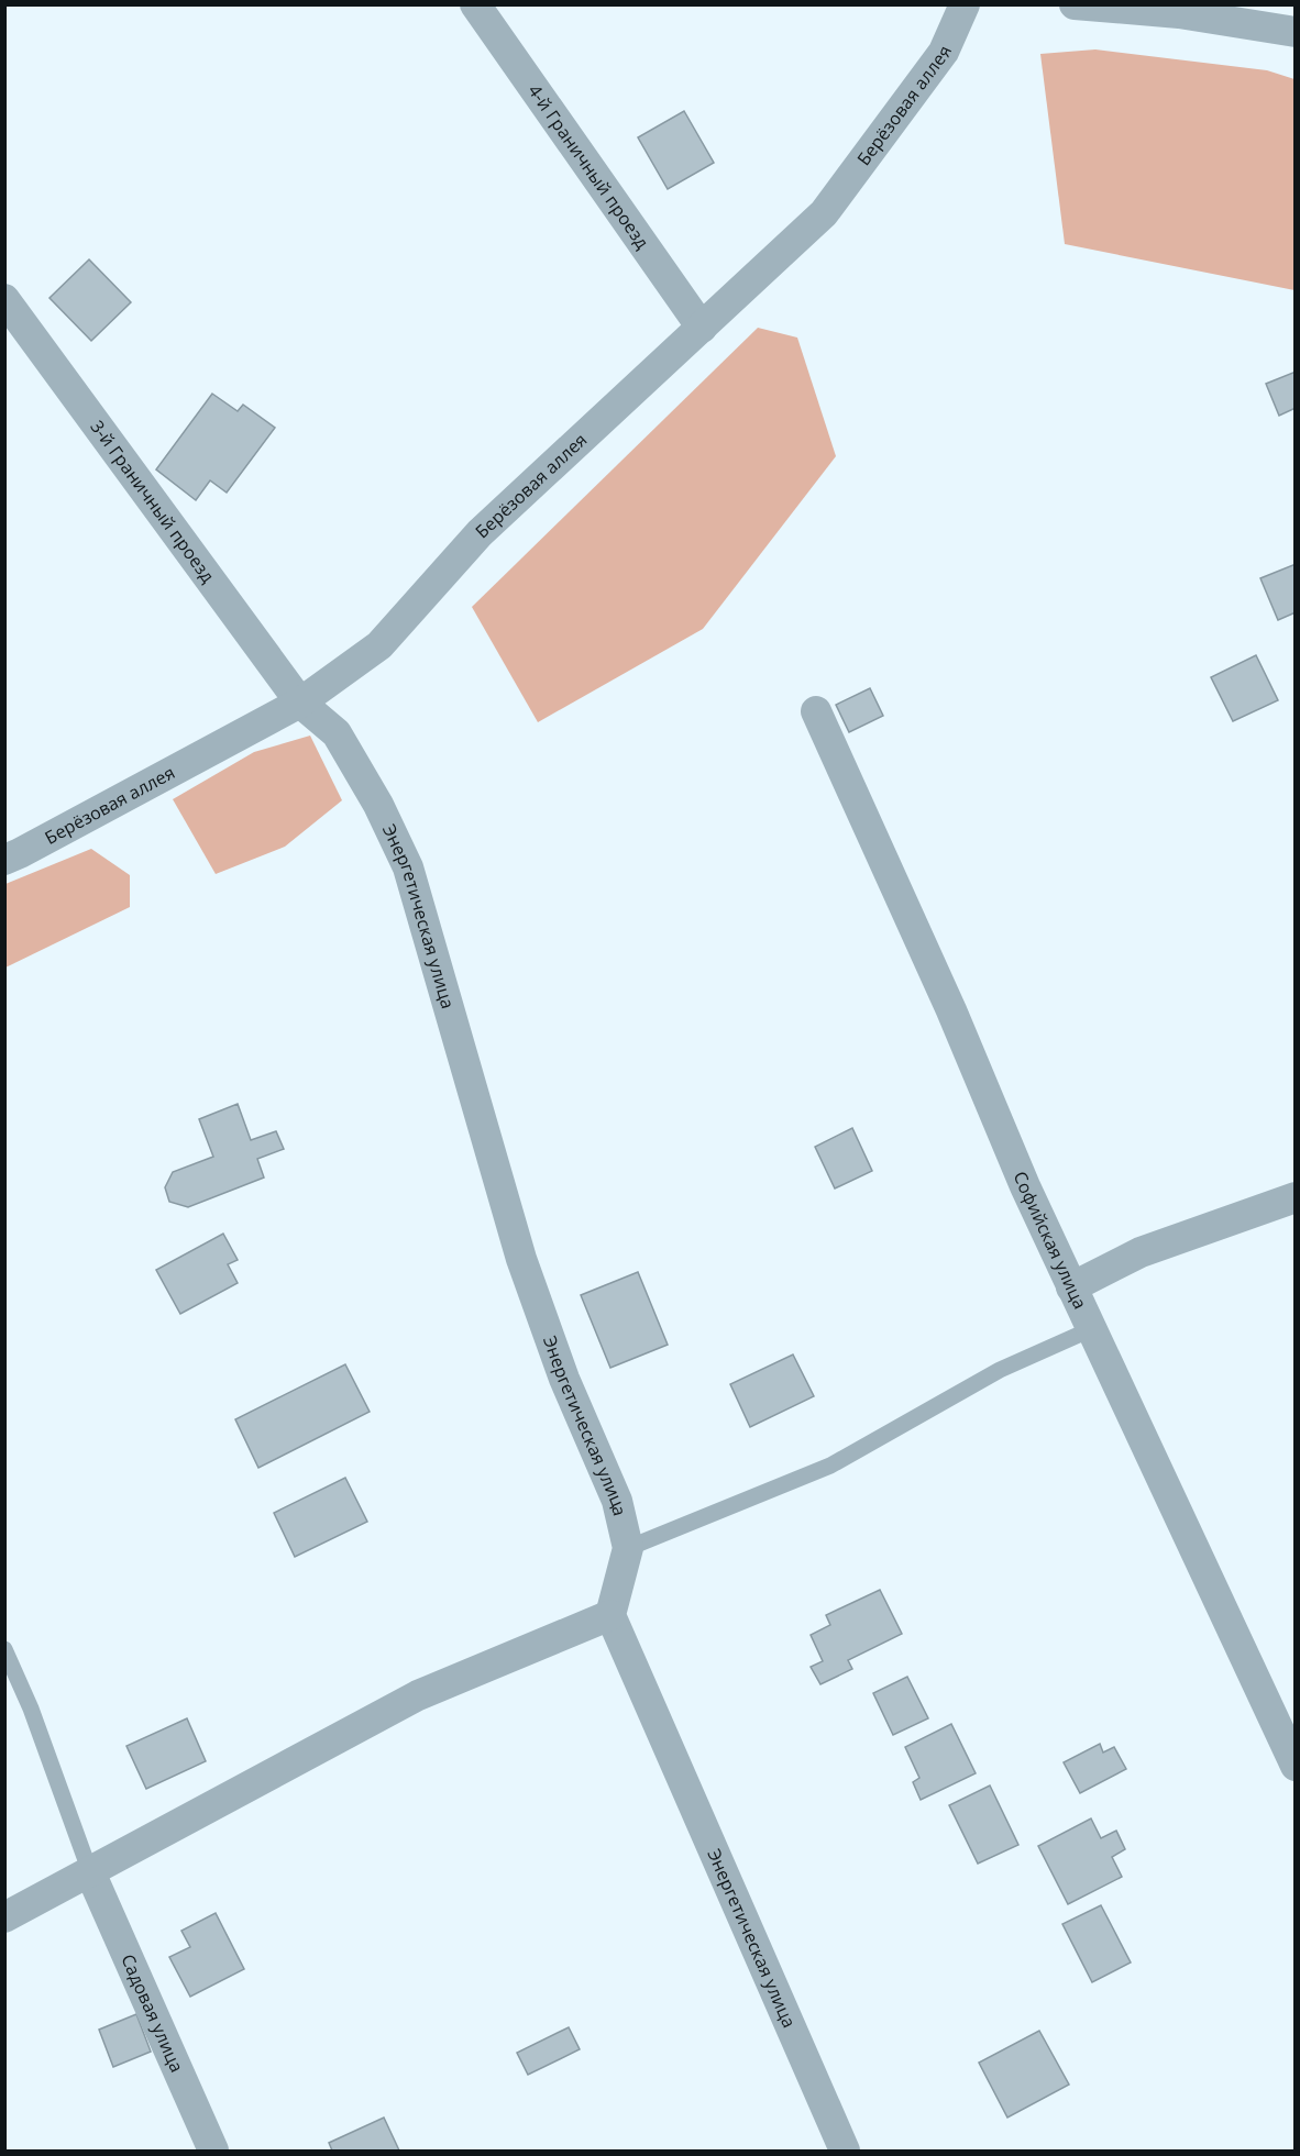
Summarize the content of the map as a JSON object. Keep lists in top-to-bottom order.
{
  "streets": {
    "street": [
      "Берёзовая аллея",
      "4-й Граничный проезд",
      "3-й Граничный проезд",
      "Энергетическая улица",
      "Софийская улица",
      "Садовая улица"
    ]
  },
  "crossings": [
    ["Берёзовая аллея", "4-й Граничный проезд"],
    ["Берёзовая аллея", "3-й Граничный проезд"],
    ["Берёзовая аллея", "Энергетическая улица"],
    ["3-й Граничный проезд", "Энергетическая улица"]
  ]
}
